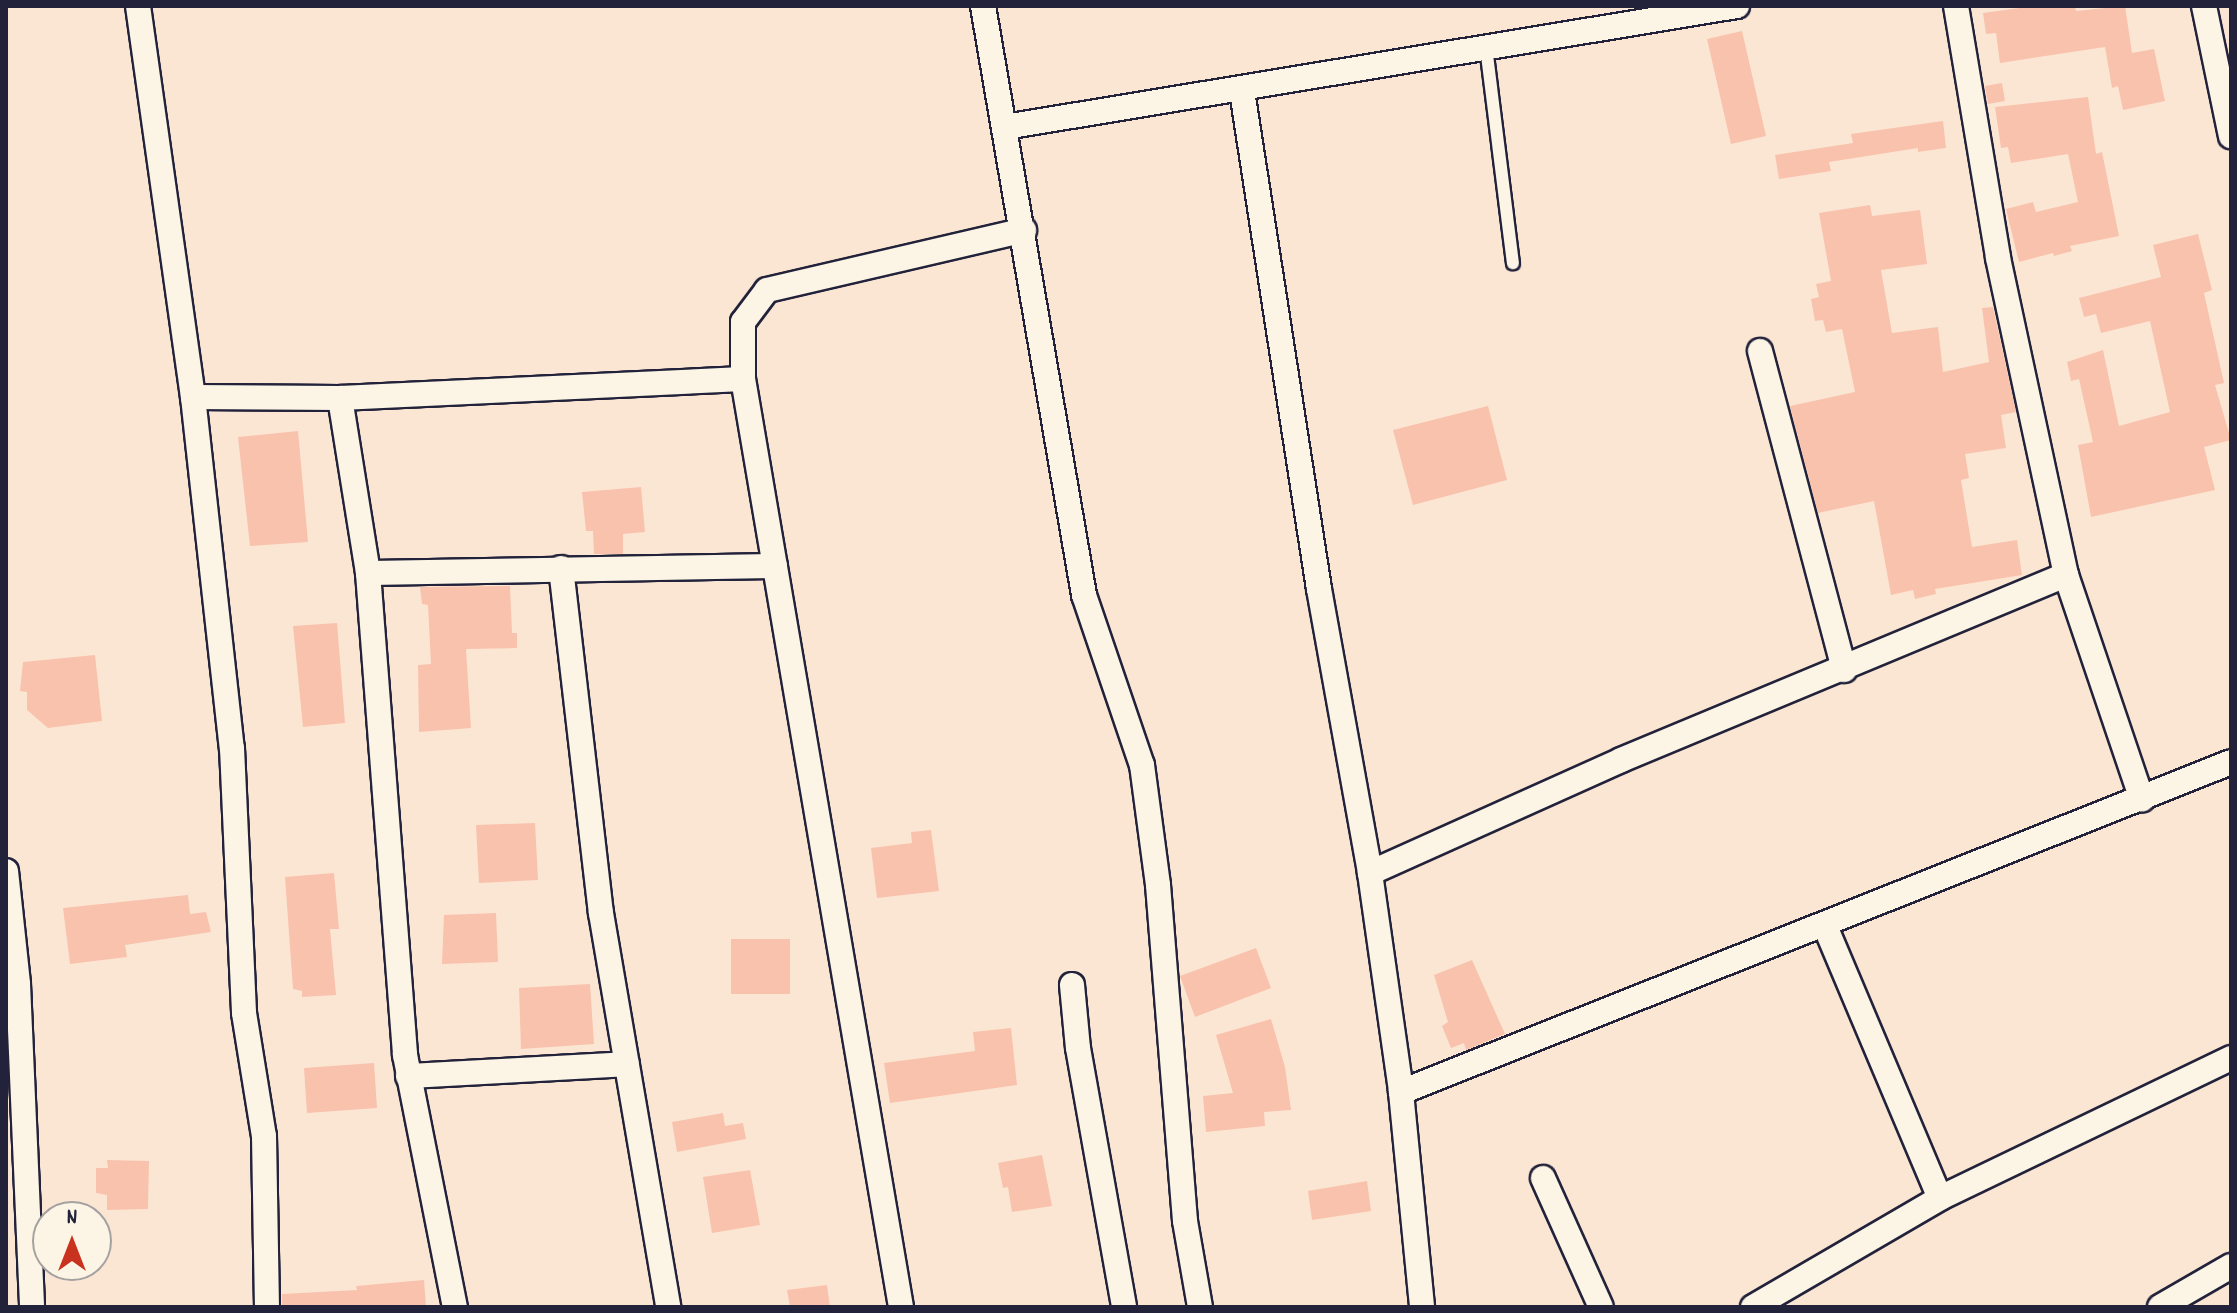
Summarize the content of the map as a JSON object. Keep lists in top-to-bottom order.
{
  "north": "top"
}
